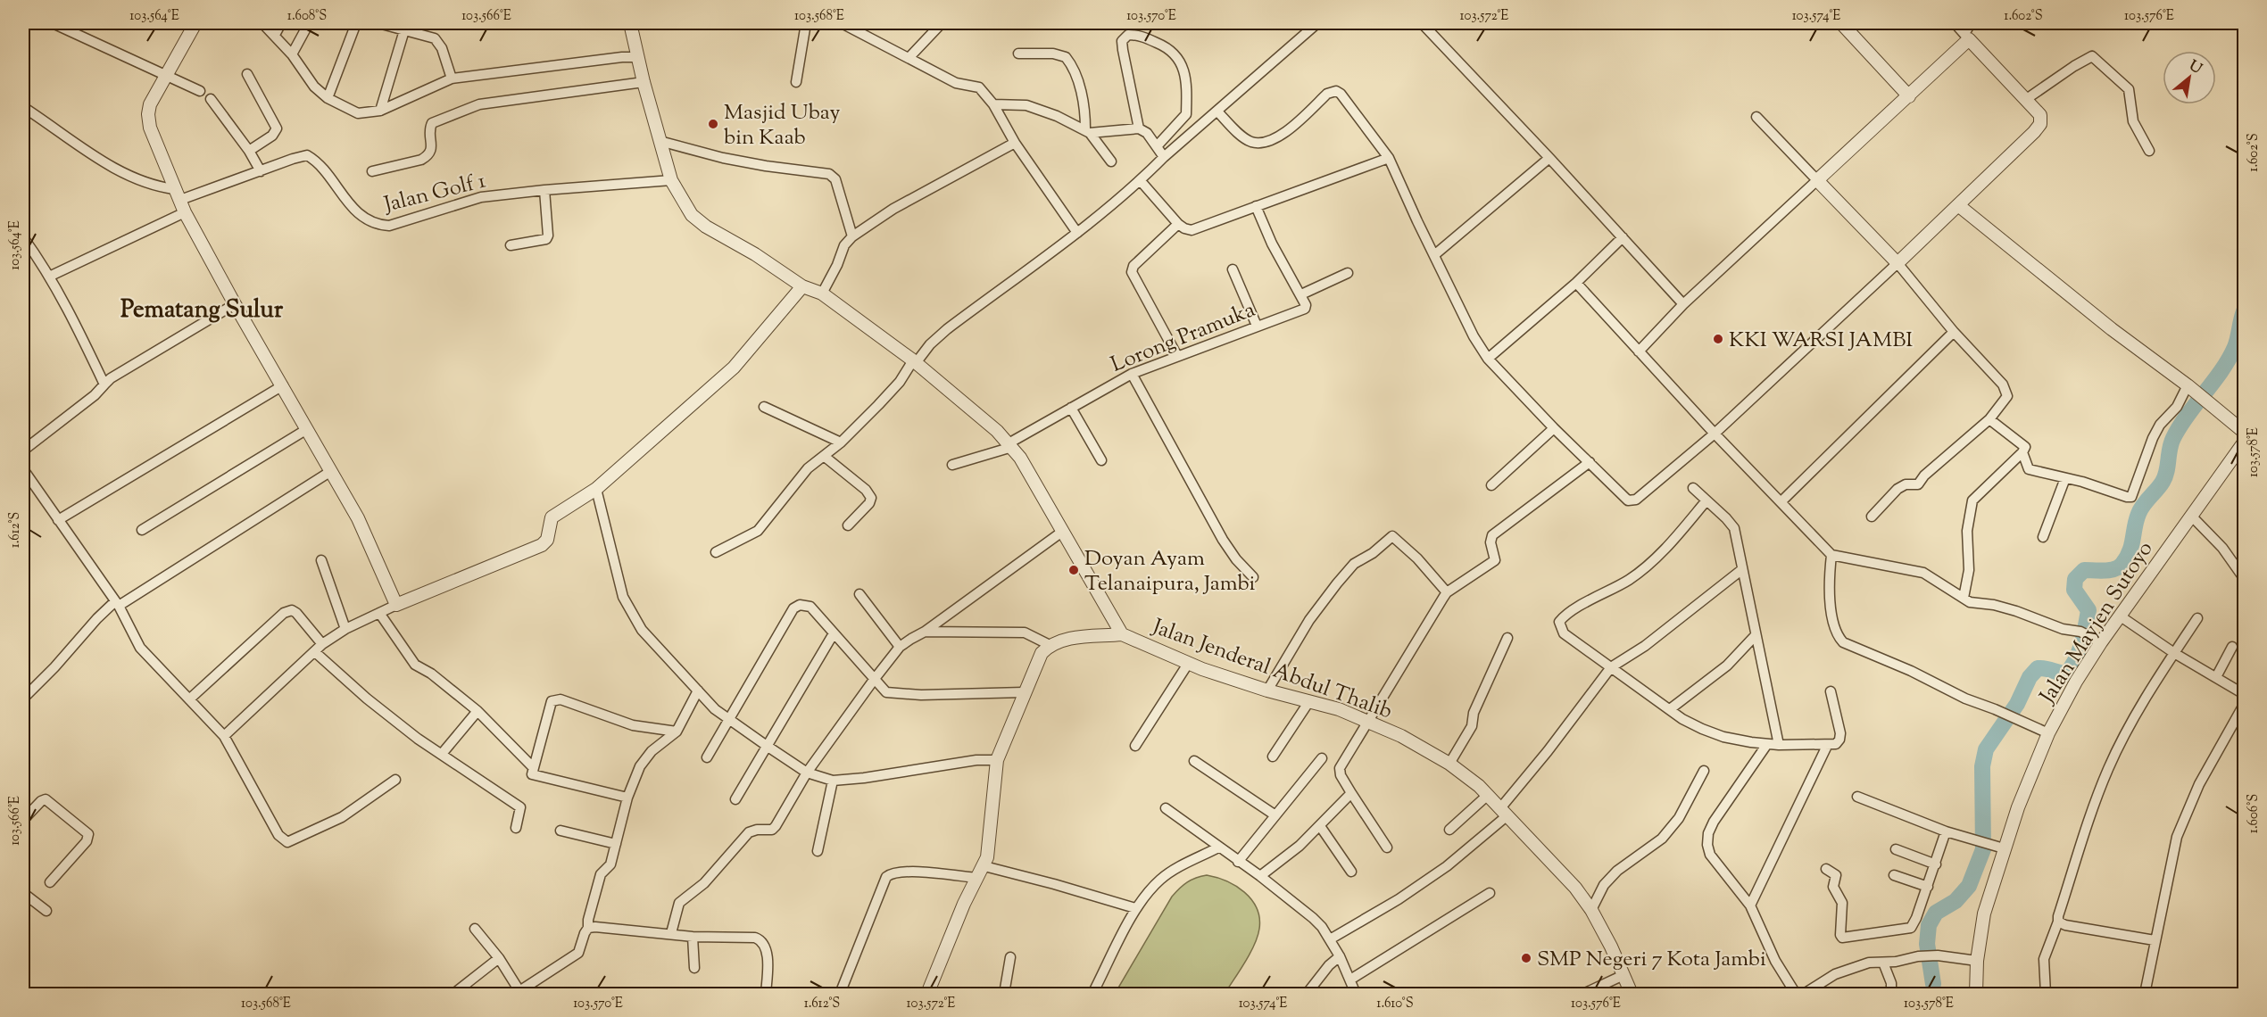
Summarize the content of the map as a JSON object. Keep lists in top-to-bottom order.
{
  "streets": {
    "street": [
      "Jalan Golf 1",
      "Lorong Pramuka",
      "Jalan Mayjen Sutoyo",
      "Jalan Jenderal Abdul Thalib"
    ]
  },
  "crossings": [
    ["Jalan Golf 1", "Jalan Jenderal Abdul Thalib"],
    ["Lorong Pramuka", "Jalan Jenderal Abdul Thalib"]
  ],
  "districts": ["Pematang Sulur"],
  "places": [
    "Masjid Ubay bin Kaab",
    "KKI WARSI JAMBI",
    "Doyan Ayam Telanaipura, Jambi",
    "SMP Negeri 7 Kota Jambi"
  ],
  "north": "top right",
  "coordinates": [
    "103.564°E",
    "1.608°S",
    "103.566°E",
    "103.568°E",
    "103.570°E",
    "103.572°E",
    "103.574°E",
    "1.602°S",
    "103.576°E",
    "103.578°E",
    "1.612°S",
    "1.606°S",
    "1.610°S"
  ]
}
